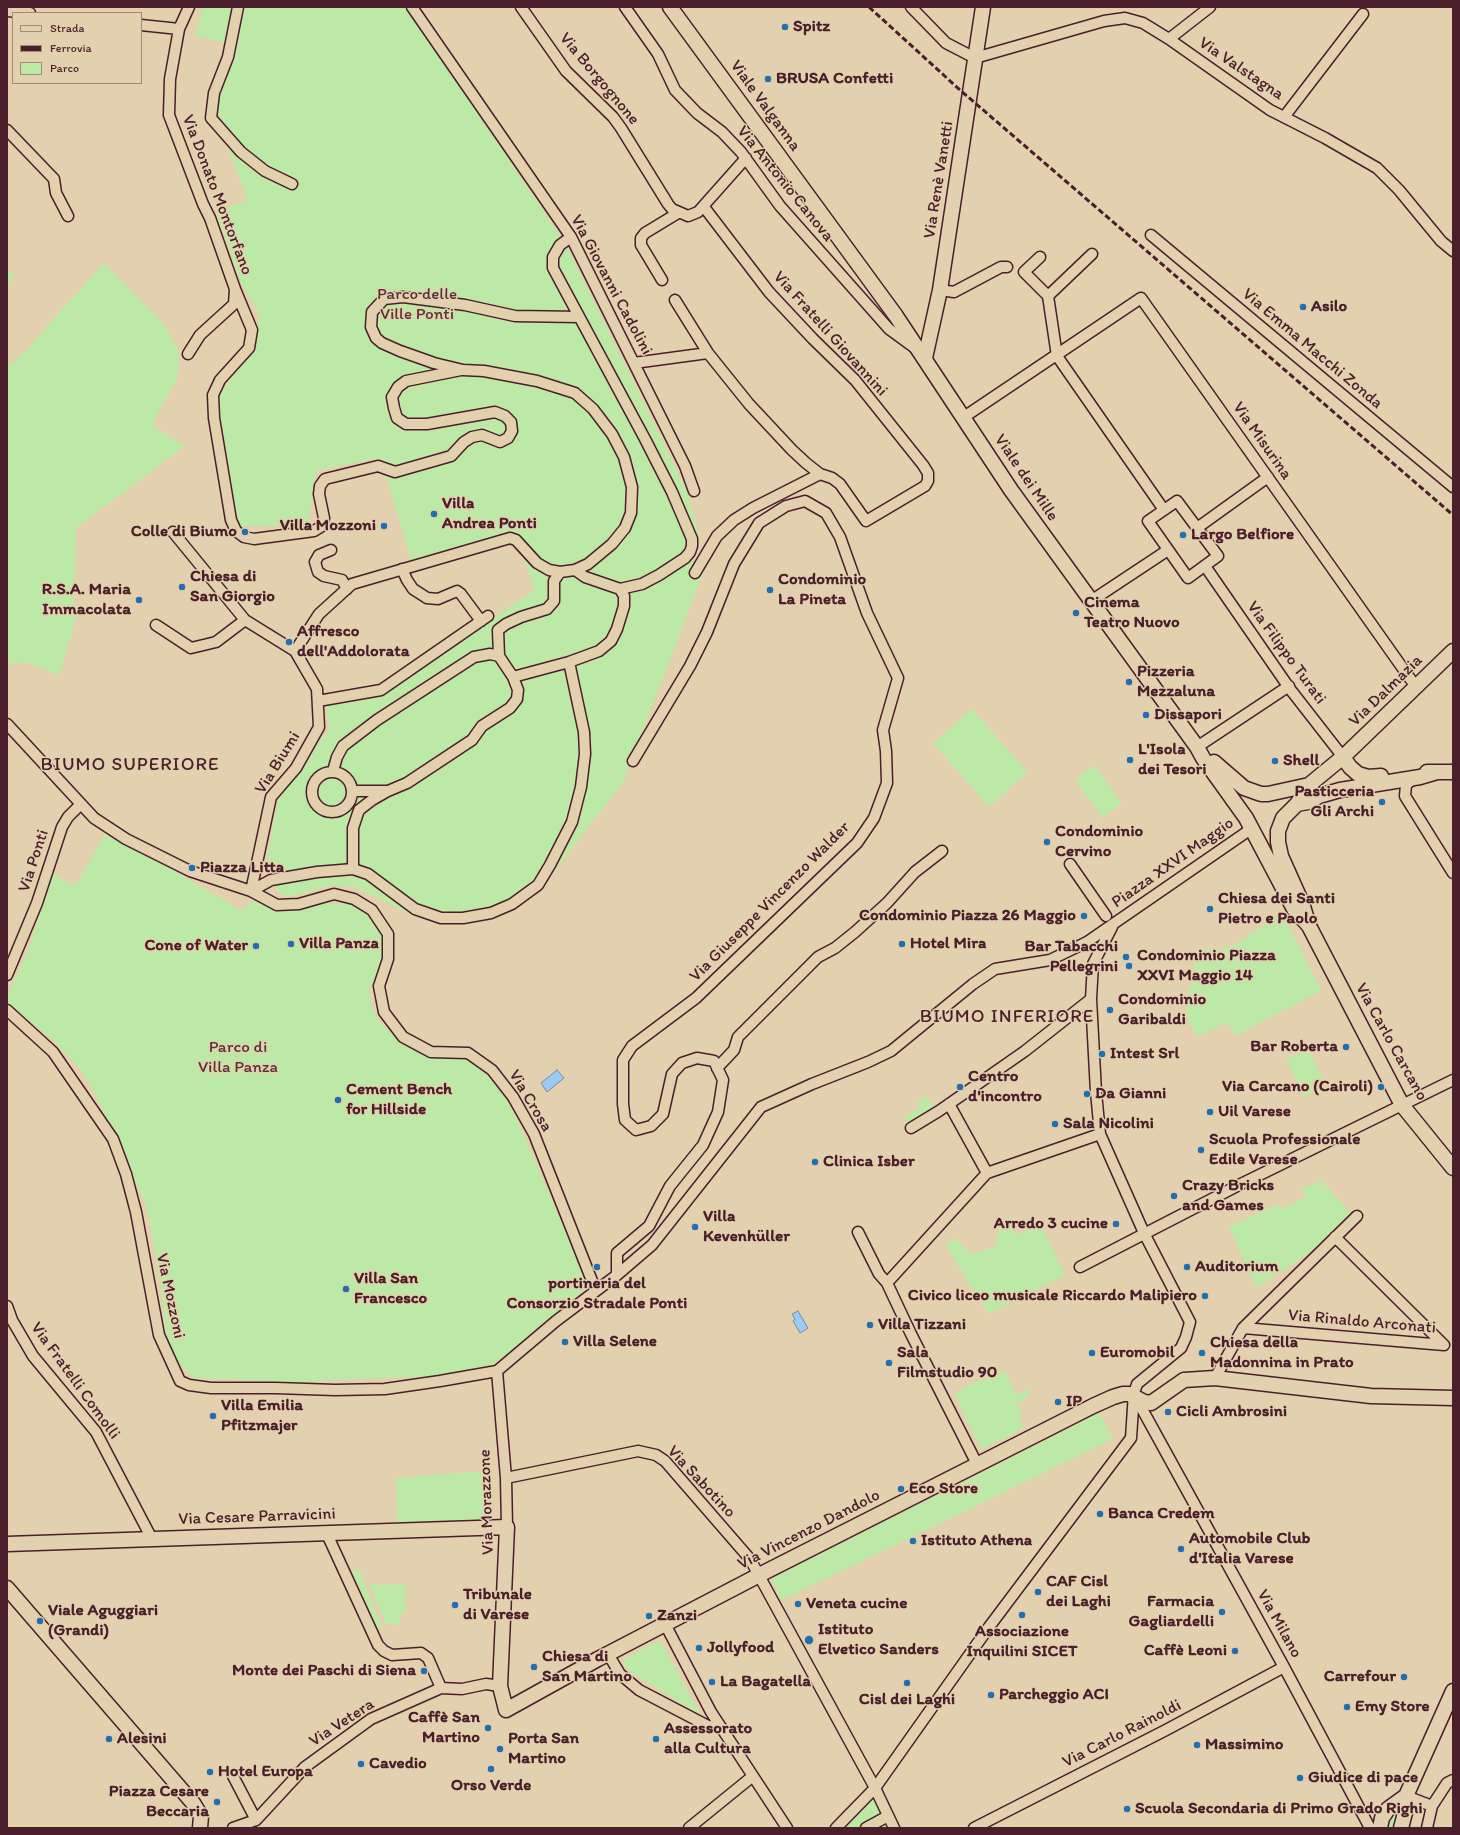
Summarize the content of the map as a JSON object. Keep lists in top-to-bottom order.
{
  "streets": {
    "main road": [
      "Viale Valganna",
      "Via Renè Vanetti",
      "Viale dei Mille",
      "Via Dalmazia",
      "Via Carlo Carcano",
      "Via Morazzone",
      "Via Cesare Parravicini",
      "Via Vincenzo Dandolo"
    ],
    "street": [
      "Via Valstagna",
      "Via Borgognone",
      "Via Antonio Canova",
      "Via Donato Montorfano",
      "Via Giovanni Cadolini",
      "Via Fratelli Giovannini",
      "Via Emma Macchi Zonda",
      "Via Misurina",
      "Via Filippo Turati",
      "Via Biumi",
      "Via Ponti",
      "Piazza XXVI Maggio",
      "Via Giuseppe Vincenzo Walder",
      "Via Crosa",
      "Via Mozzoni",
      "Via Rinaldo Arconati",
      "Via Fratelli Comolli",
      "Via Sabotino",
      "Via Milano",
      "Via Vetera",
      "Via Carlo Rainoldi"
    ]
  },
  "crossings": [
    ["Via Valstagna", "Via Renè Vanetti"],
    ["Viale Valganna", "Viale dei Mille"],
    ["Via Renè Vanetti", "Via Antonio Canova"],
    ["Via Renè Vanetti", "Viale dei Mille"],
    ["Via Antonio Canova", "Viale dei Mille"],
    ["Via Misurina", "Viale dei Mille"],
    ["Via Misurina", "Via Dalmazia"],
    ["Viale dei Mille", "Via Carlo Carcano"],
    ["Via Filippo Turati", "Via Dalmazia"],
    ["Via Biumi", "Via Crosa"],
    ["Piazza XXVI Maggio", "Via Carlo Carcano"],
    ["Via Mozzoni", "Via Morazzone"],
    ["Via Fratelli Comolli", "Via Cesare Parravicini"],
    ["Via Sabotino", "Via Morazzone"],
    ["Via Sabotino", "Via Vincenzo Dandolo"],
    ["Via Morazzone", "Via Cesare Parravicini"],
    ["Via Morazzone", "Via Vincenzo Dandolo"],
    ["Via Vincenzo Dandolo", "Via Milano"],
    ["Via Milano", "Via Carlo Rainoldi"]
  ],
  "districts": ["BIUMO SUPERIORE", "BIUMO INFERIORE"],
  "parks": ["Parco delle Ville Ponti", "Parco di Villa Panza"],
  "places": [
    "Spitz",
    "BRUSA Confetti",
    "Asilo",
    "Villa Andrea Ponti",
    "Villa Mozzoni",
    "Colle di Biumo",
    "Largo Belfiore",
    "Chiesa di San Giorgio",
    "Condominio La Pineta",
    "R.S.A. Maria Immacolata",
    "Cinema Teatro Nuovo",
    "Affresco dell'Addolorata",
    "Pizzeria Mezzaluna",
    "Dissapori",
    "L'Isola dei Tesori",
    "Shell",
    "Pasticceria Gli Archi",
    "Condominio Cervino",
    "Piazza Litta",
    "Chiesa dei Santi Pietro e Paolo",
    "Condominio Piazza 26 Maggio",
    "Villa Panza",
    "Hotel Mira",
    "Cone of Water",
    "Bar Tabacchi Pellegrini",
    "Condominio Piazza XXVI Maggio 14",
    "Condominio Garibaldi",
    "Bar Roberta",
    "Intest Srl",
    "Centro d'incontro",
    "Via Carcano (Cairoli)",
    "Da Gianni",
    "Cement Bench for Hillside",
    "Uil Varese",
    "Sala Nicolini",
    "Scuola Professionale Edile Varese",
    "Clinica Isber",
    "Crazy Bricks and Games",
    "Arredo 3 cucine",
    "Villa Kevenhüller",
    "portineria del Consorzio Stradale Ponti",
    "Auditorium",
    "Villa San Francesco",
    "Civico liceo musicale Riccardo Malipiero",
    "Villa Tizzani",
    "Villa Selene",
    "Euromobil",
    "Chiesa della Madonnina in Prato",
    "Sala Filmstudio 90",
    "IP",
    "Cicli Ambrosini",
    "Villa Emilia Pfitzmajer",
    "Eco Store",
    "Banca Credem",
    "Istituto Athena",
    "Automobile Club d'Italia Varese",
    "CAF Cisl dei Laghi",
    "Veneta cucine",
    "Tribunale di Varese",
    "Farmacia Gagliardelli",
    "Associazione Inquilini SICET",
    "Zanzi",
    "Viale Aguggiari (Grandi)",
    "Istituto Elvetico Sanders",
    "Jollyfood",
    "Caffè Leoni",
    "Chiesa di San Martino",
    "Monte dei Paschi di Siena",
    "Carrefour",
    "La Bagatella",
    "Cisl dei Laghi",
    "Parcheggio ACI",
    "Emy Store",
    "Caffè San Martino",
    "Alesini",
    "Assessorato alla Cultura",
    "Massimino",
    "Porta San Martino",
    "Cavedio",
    "Orso Verde",
    "Hotel Europa",
    "Giudice di pace",
    "Piazza Cesare Beccaria",
    "Scuola Secondaria di Primo Grado Righi"
  ],
  "legend": ["Strada", "Ferrovia", "Parco"]
}
